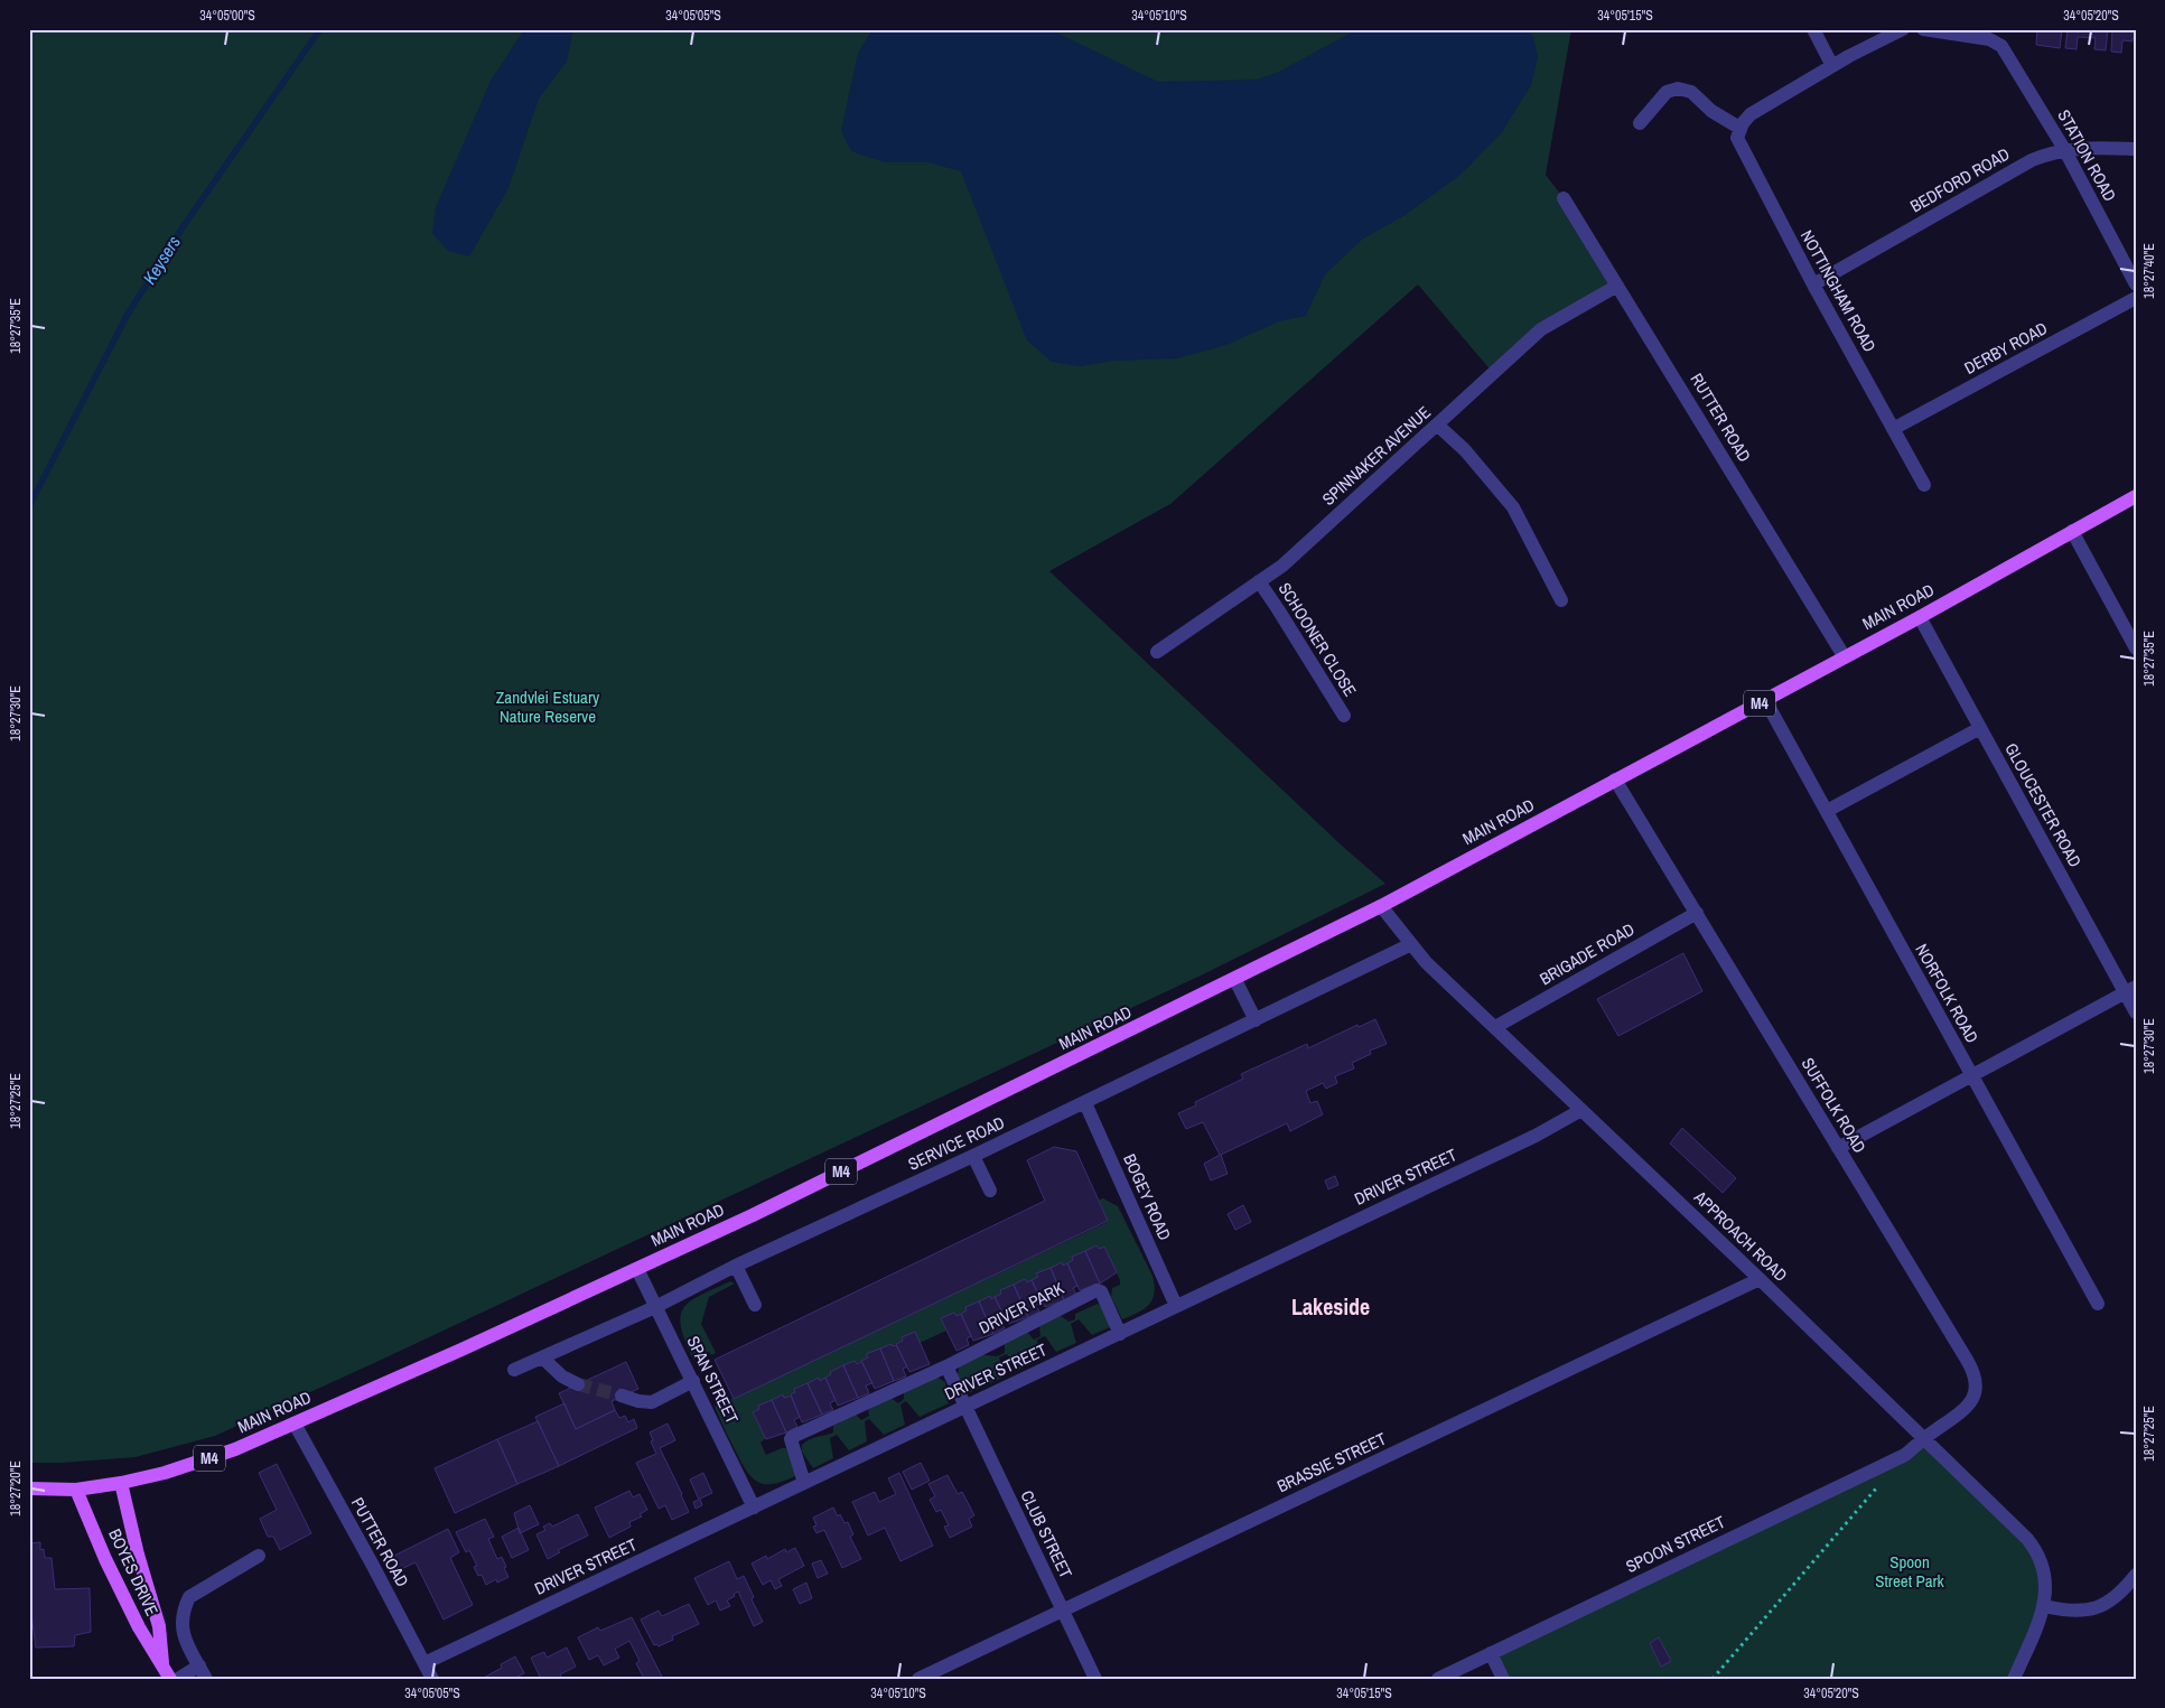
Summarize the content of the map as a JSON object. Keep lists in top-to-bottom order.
{
  "streets": {
    "main road": ["MAIN ROAD", "M4", "BOYES DRIVE"],
    "street": [
      "STATION ROAD",
      "BEDFORD ROAD",
      "NOTTINGHAM ROAD",
      "DERBY ROAD",
      "RUTTER ROAD",
      "SPINNAKER AVENUE",
      "SCHOONER CLOSE",
      "GLOUCESTER ROAD",
      "BRIGADE ROAD",
      "NORFOLK ROAD",
      "SUFFOLK ROAD",
      "SERVICE ROAD",
      "DRIVER STREET",
      "BOGEY ROAD",
      "APPROACH ROAD",
      "DRIVER PARK",
      "SPAN STREET",
      "BRASSIE STREET",
      "CLUB STREET",
      "PUTTER ROAD",
      "SPOON STREET"
    ]
  },
  "crossings": [
    ["STATION ROAD", "BEDFORD ROAD"],
    ["BEDFORD ROAD", "NOTTINGHAM ROAD"],
    ["NOTTINGHAM ROAD", "DERBY ROAD"],
    ["RUTTER ROAD", "SPINNAKER AVENUE"],
    ["RUTTER ROAD", "MAIN ROAD"],
    ["SPINNAKER AVENUE", "SCHOONER CLOSE"],
    ["MAIN ROAD", "GLOUCESTER ROAD"],
    ["MAIN ROAD", "NORFOLK ROAD"],
    ["MAIN ROAD", "SUFFOLK ROAD"],
    ["MAIN ROAD", "APPROACH ROAD"],
    ["MAIN ROAD", "SPAN STREET"],
    ["MAIN ROAD", "PUTTER ROAD"],
    ["MAIN ROAD", "BOYES DRIVE"],
    ["BRIGADE ROAD", "SUFFOLK ROAD"],
    ["BRIGADE ROAD", "APPROACH ROAD"],
    ["SUFFOLK ROAD", "APPROACH ROAD"],
    ["SUFFOLK ROAD", "SPOON STREET"],
    ["SERVICE ROAD", "BOGEY ROAD"],
    ["SERVICE ROAD", "APPROACH ROAD"],
    ["SERVICE ROAD", "SPAN STREET"],
    ["DRIVER STREET", "BOGEY ROAD"],
    ["DRIVER STREET", "APPROACH ROAD"],
    ["DRIVER STREET", "DRIVER PARK"],
    ["DRIVER STREET", "SPAN STREET"],
    ["DRIVER STREET", "CLUB STREET"],
    ["DRIVER STREET", "PUTTER ROAD"],
    ["APPROACH ROAD", "BRASSIE STREET"],
    ["APPROACH ROAD", "SPOON STREET"],
    ["DRIVER PARK", "CLUB STREET"],
    ["BRASSIE STREET", "CLUB STREET"]
  ],
  "districts": ["Lakeside"],
  "water": ["Keysers"],
  "parks": ["Zandvlei Estuary Nature Reserve", "Spoon Street Park"],
  "coordinates": [
    "34°05'00\"S",
    "34°05'05\"S",
    "34°05'10\"S",
    "34°05'15\"S",
    "34°05'20\"S",
    "18°27'40\"E",
    "18°27'35\"E",
    "18°27'30\"E",
    "18°27'25\"E",
    "18°27'20\"E"
  ]
}
